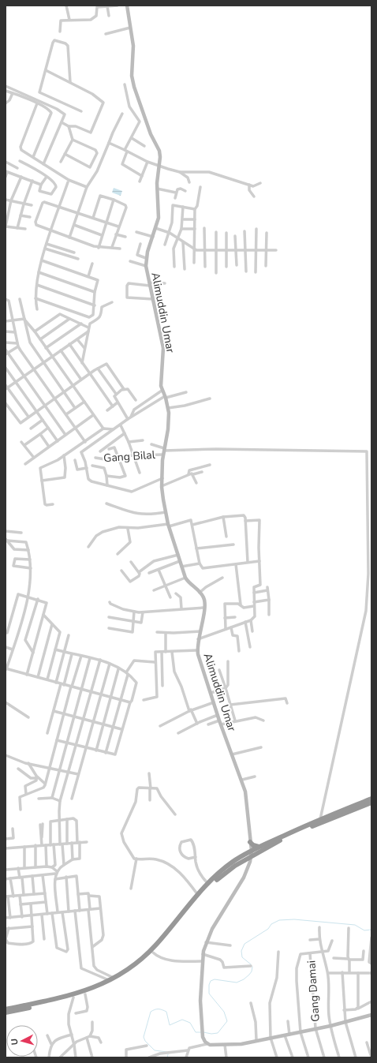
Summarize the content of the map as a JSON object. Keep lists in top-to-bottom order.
{
  "streets": {
    "street": ["Alimuddin Umar", "Gang Bilal", "Gang Damai"]
  },
  "crossings": [
    ["Alimuddin Umar", "Gang Bilal"]
  ],
  "north": "left"
}
